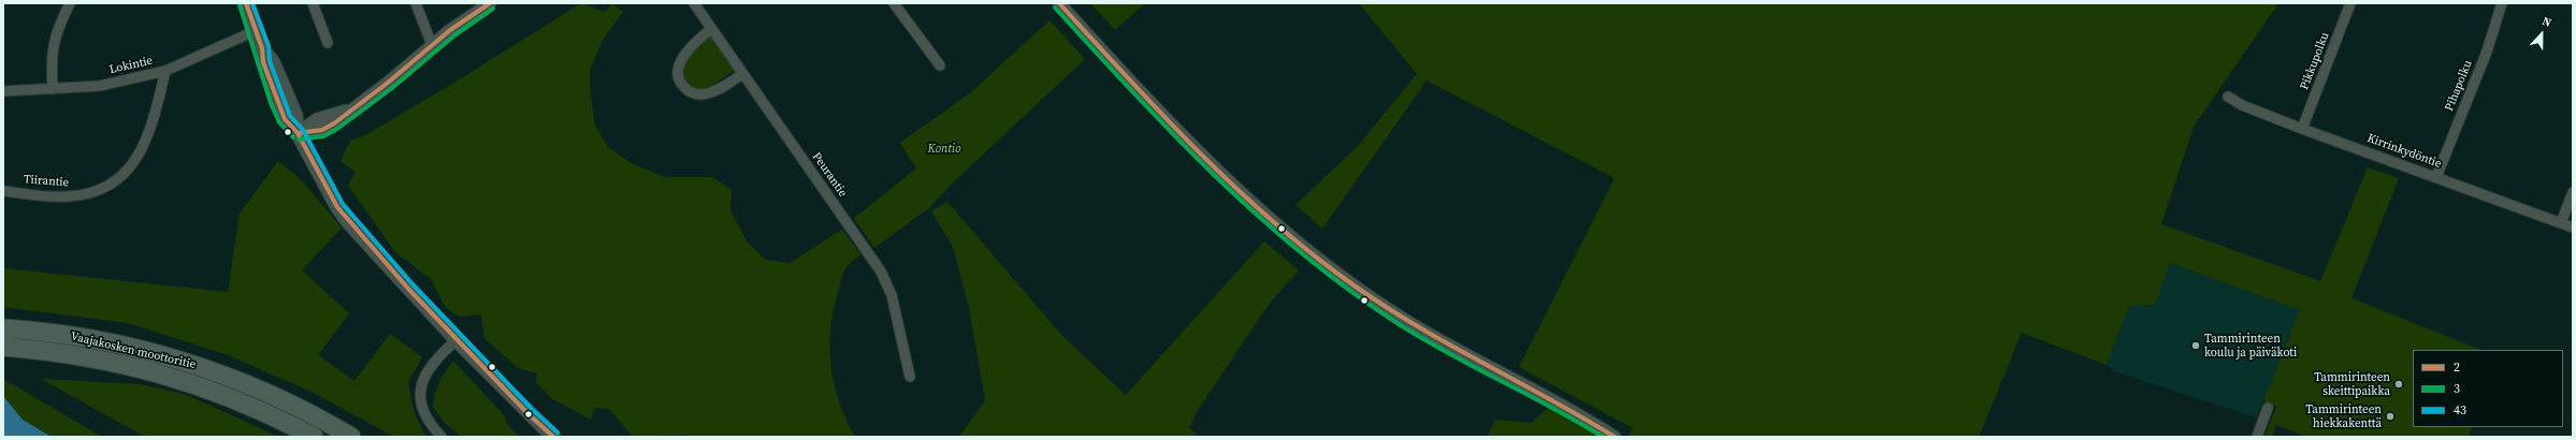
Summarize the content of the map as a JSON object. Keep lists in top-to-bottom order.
{
  "streets": {
    "highway": ["Vaajakosken moottoritie"],
    "street": [
      "Pikkupolku",
      "Lokintie",
      "Pihapolku",
      "Kirrinkydöntie",
      "Peurantie",
      "Tiirantie"
    ]
  },
  "crossings": [
    ["Pikkupolku", "Kirrinkydöntie"],
    ["Lokintie", "Tiirantie"],
    ["Pihapolku", "Kirrinkydöntie"]
  ],
  "parks": ["Kontio"],
  "places": ["Tammirinteen koulu ja päiväkoti", "Tammirinteen skeittipaikka", "Tammirinteen hiekkakenttä"],
  "lines": ["transit line 2", "transit line 43", "transit line 3"],
  "legend": ["2", "3", "43"],
  "north": "top"
}
